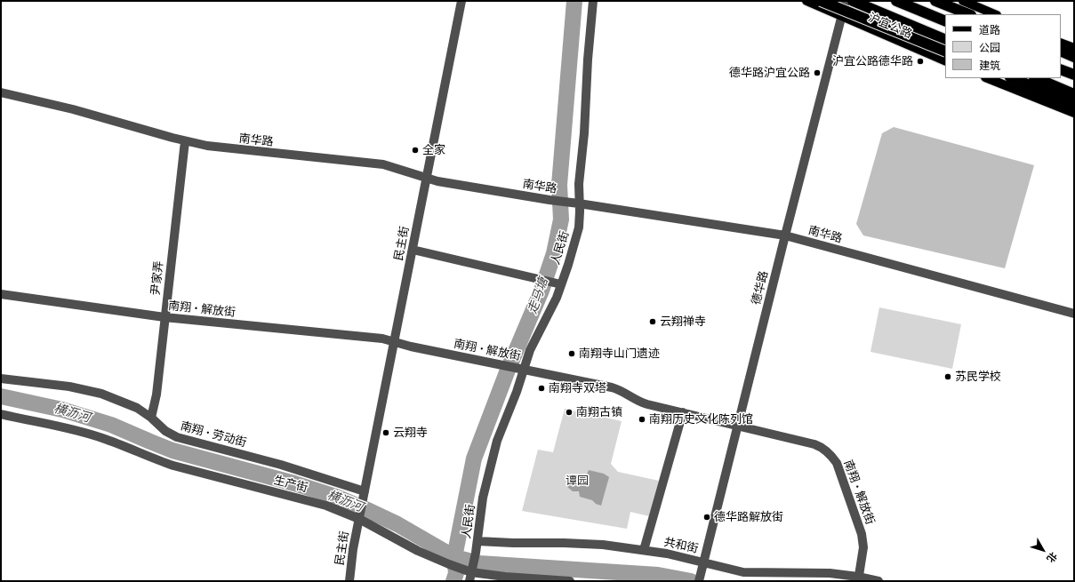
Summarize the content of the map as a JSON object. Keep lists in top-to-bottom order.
{
  "streets": {
    "main road": ["沪宜公路"],
    "street": [
      "南华路",
      "民主街",
      "人民街",
      "尹家弄",
      "德华路",
      "南翔 • 解放街",
      "南翔 • 劳动街",
      "生产街",
      "共和街"
    ]
  },
  "crossings": [
    ["沪宜公路", "德华路"],
    ["南华路", "民主街"],
    ["南华路", "人民街"],
    ["南华路", "尹家弄"],
    ["南华路", "德华路"],
    ["民主街", "南翔 • 解放街"],
    ["民主街", "南翔 • 劳动街"],
    ["民主街", "生产街"],
    ["人民街", "南翔 • 解放街"],
    ["人民街", "生产街"],
    ["人民街", "共和街"],
    ["尹家弄", "南翔 • 解放街"],
    ["尹家弄", "南翔 • 劳动街"],
    ["德华路", "南翔 • 解放街"],
    ["德华路", "共和街"],
    ["南翔 • 解放街", "共和街"]
  ],
  "water": ["走马塘", "横沥河"],
  "parks": ["谭园"],
  "places": [
    "沪宜公路德华路",
    "德华路沪宜公路",
    "全家",
    "云翔禅寺",
    "南翔寺山门遗迹",
    "苏民学校",
    "南翔寺双塔",
    "南翔古镇",
    "南翔历史文化陈列馆",
    "云翔寺",
    "德华路解放街"
  ],
  "legend": ["道路", "公园", "建筑"],
  "north": "bottom right"
}
